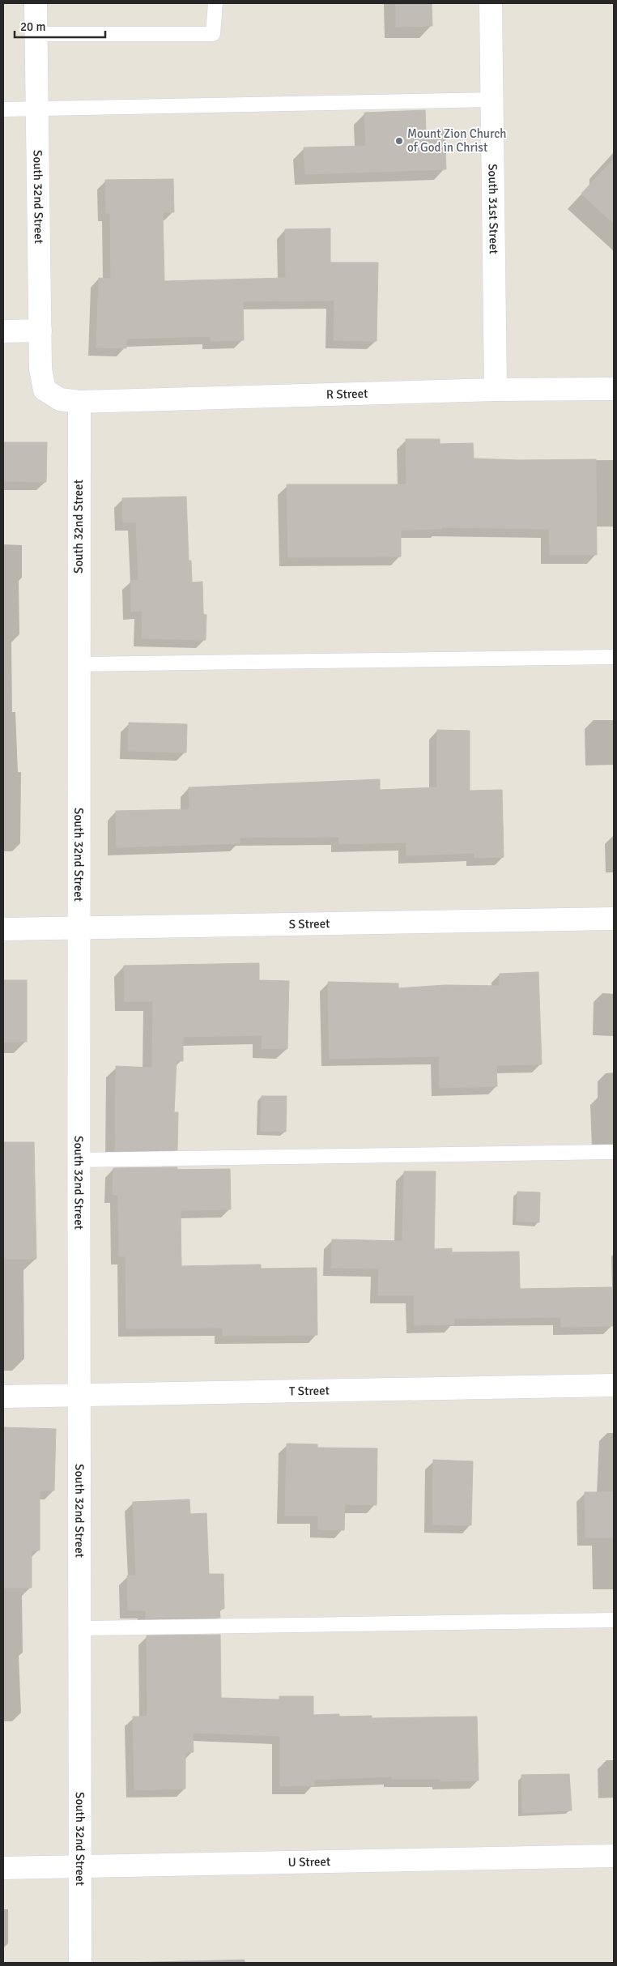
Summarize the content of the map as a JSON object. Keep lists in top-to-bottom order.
{
  "streets": {
    "street": [
      "South 32nd Street",
      "South 31st Street",
      "R Street",
      "S Street",
      "T Street",
      "U Street"
    ]
  },
  "crossings": [
    ["South 32nd Street", "R Street"],
    ["South 32nd Street", "S Street"],
    ["South 32nd Street", "T Street"],
    ["South 32nd Street", "U Street"],
    ["South 31st Street", "R Street"]
  ],
  "places": ["Mount Zion Church of God in Christ"],
  "scale_bar": "20 m"
}
